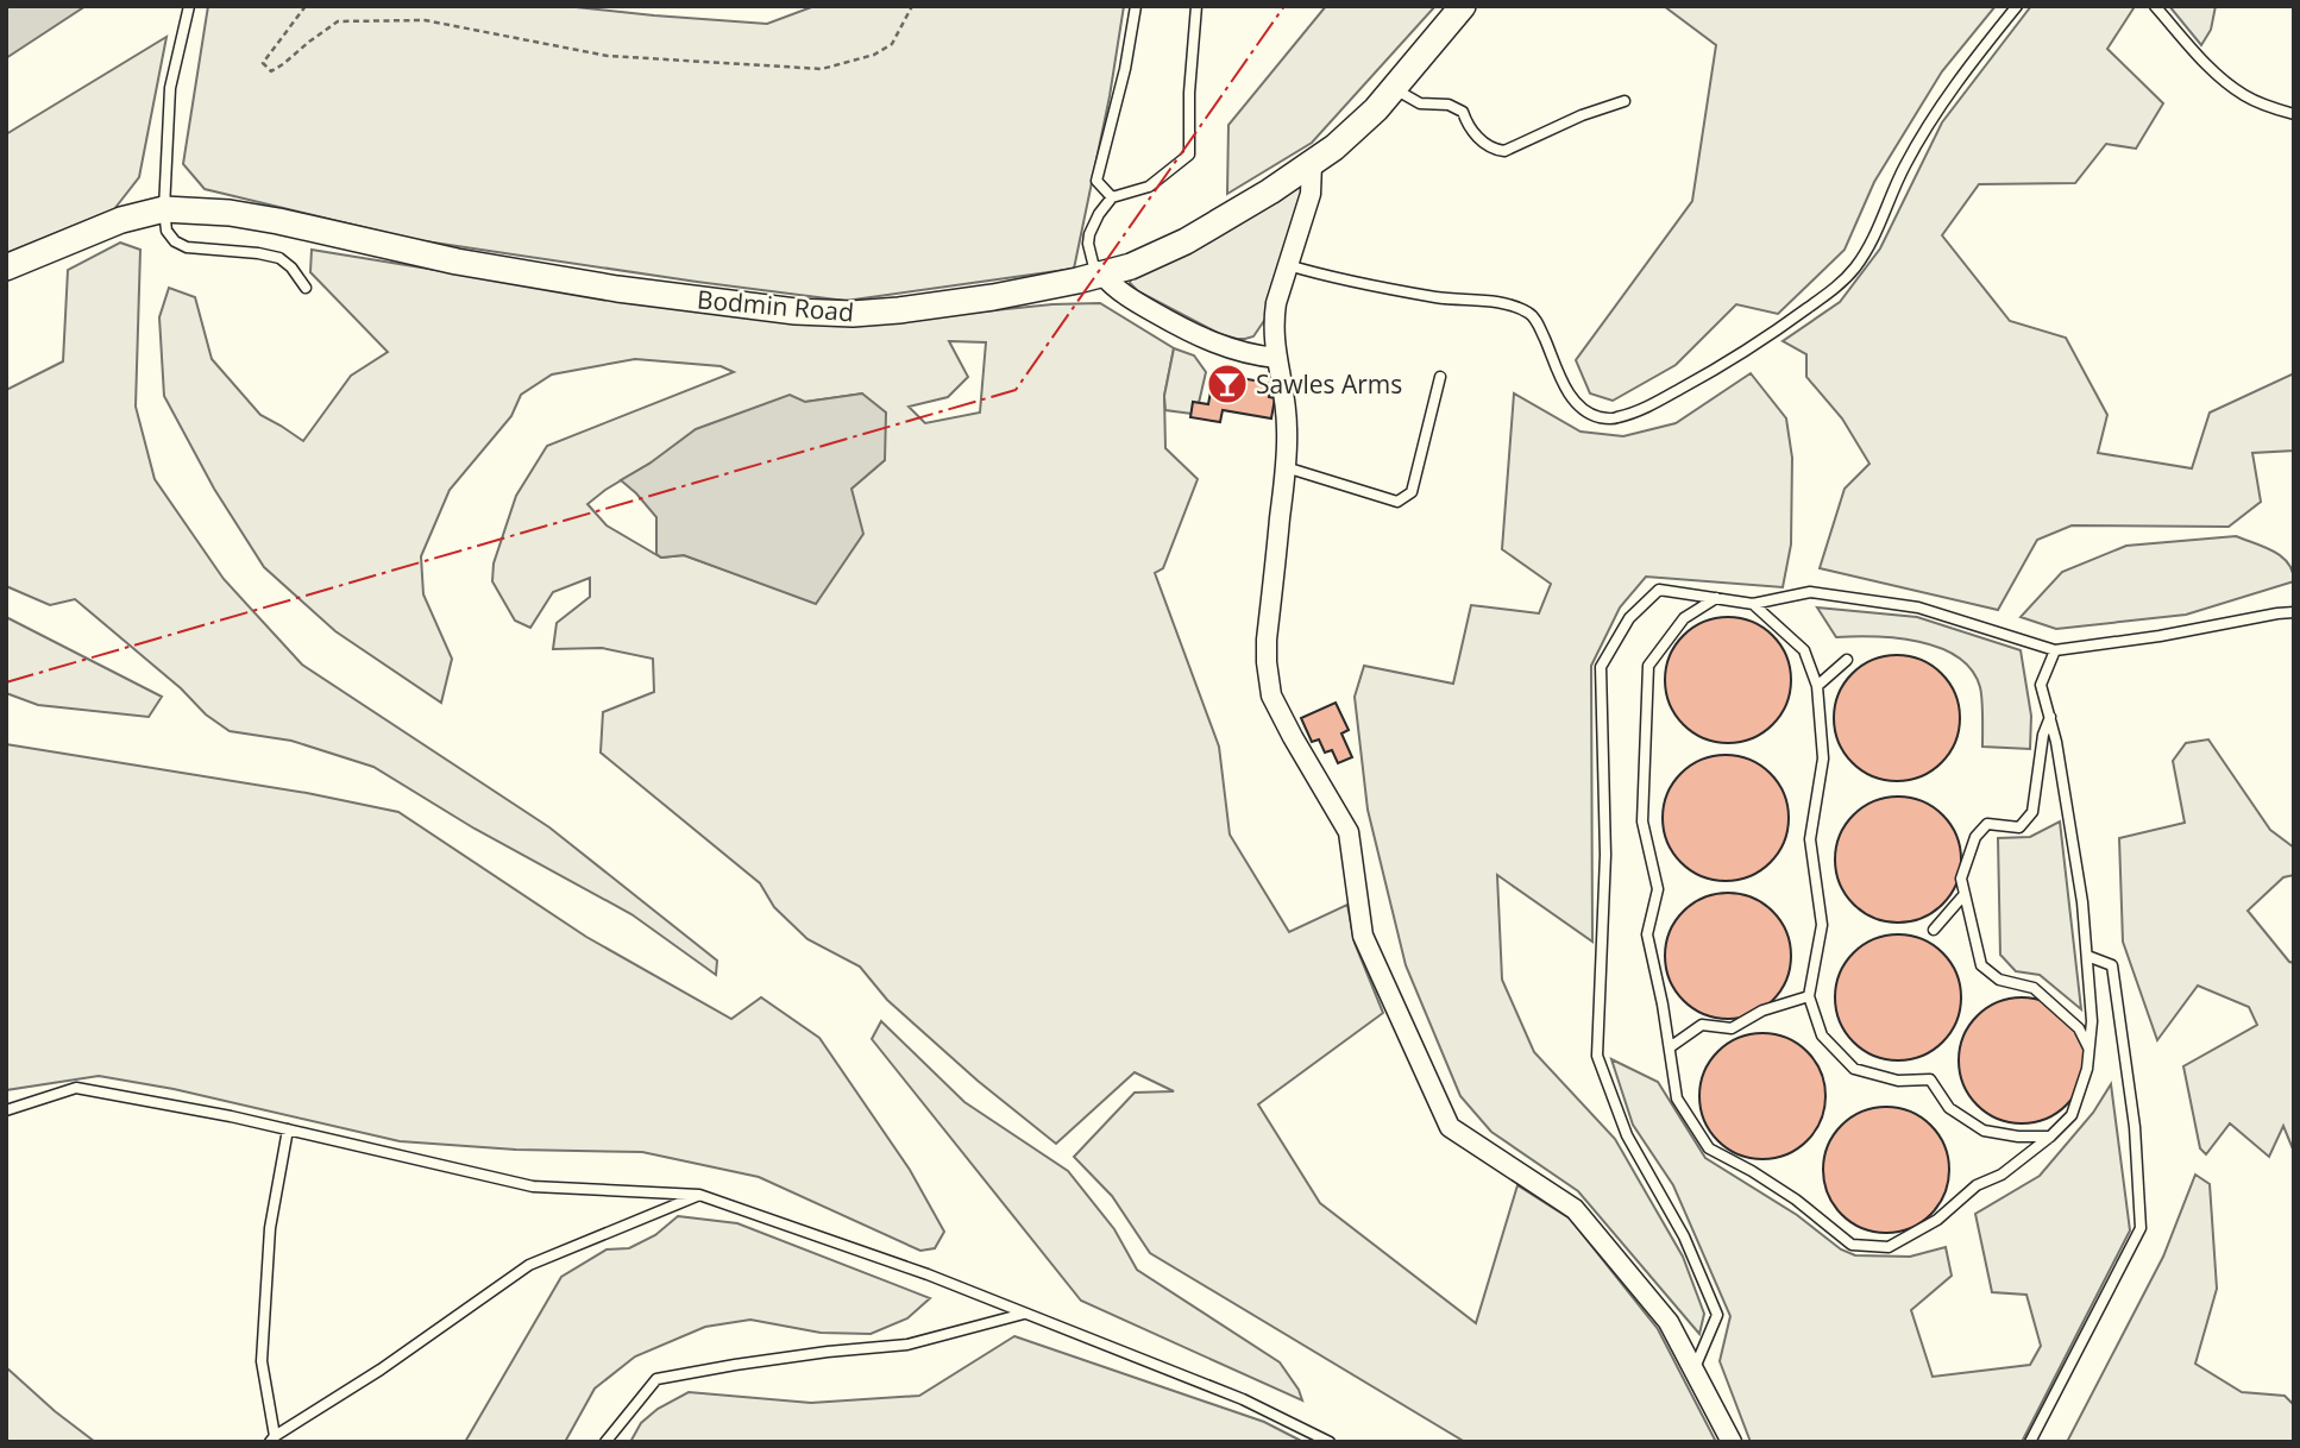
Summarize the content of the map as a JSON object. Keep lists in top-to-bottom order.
{
  "streets": {
    "main road": ["Bodmin Road"]
  },
  "places": {
    "bar": ["Sawles Arms"]
  }
}
